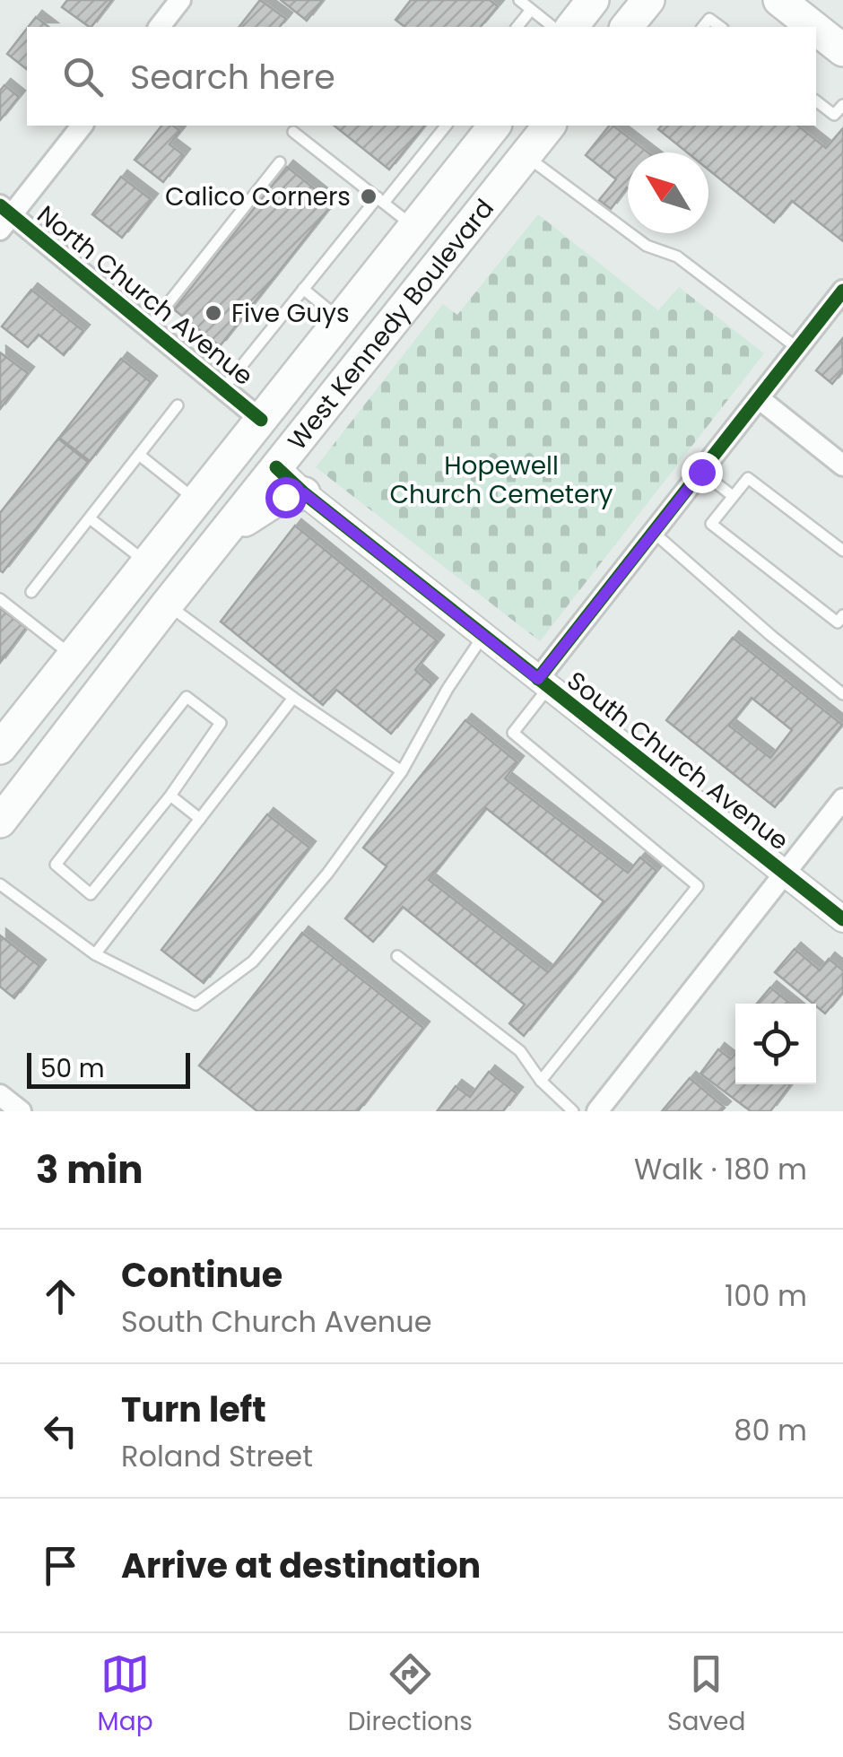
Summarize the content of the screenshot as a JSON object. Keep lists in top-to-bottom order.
{
  "streets": {
    "main road": ["West Kennedy Boulevard"],
    "street": ["North Church Avenue", "South Church Avenue"]
  },
  "crossings": [
    ["North Church Avenue", "West Kennedy Boulevard"],
    ["West Kennedy Boulevard", "South Church Avenue"]
  ],
  "parks": ["Hopewell Church Cemetery"],
  "places": ["Calico Corners", "Five Guys"],
  "scale_bar": "50 m",
  "north": "top left",
  "page": {
    "search": "Search here",
    "scale": "50 m",
    "heading": ["3 min", "Walk · 180 m"],
    "list": [
      ["Continue", "South Church Avenue", "100 m"],
      ["Turn left", "Roland Street", "80 m"],
      "Arrive at destination"
    ],
    "nav": ["Map", "Directions", "Saved"]
  }
}
